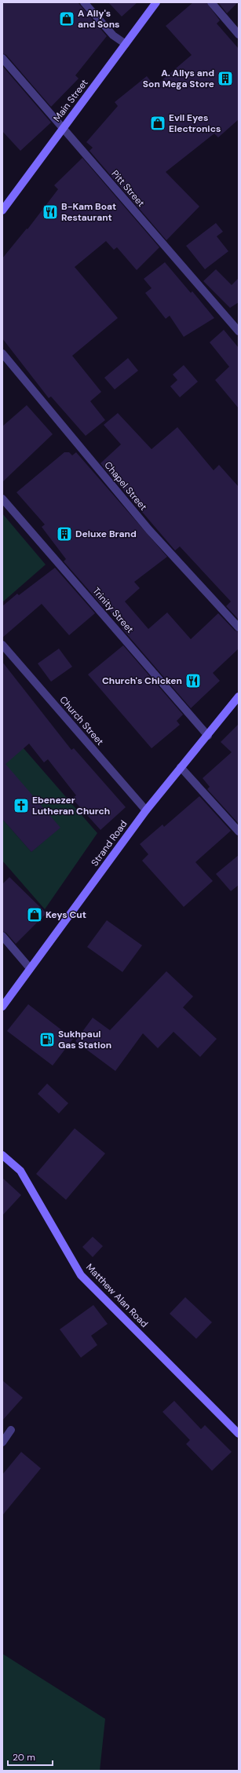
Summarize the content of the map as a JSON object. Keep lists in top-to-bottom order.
{
  "streets": {
    "street": [
      "Main Street",
      "Pitt Street",
      "Chapel Street",
      "Trinity Street",
      "Church Street",
      "Strand Road",
      "Matthew Alan Road"
    ]
  },
  "crossings": [
    ["Main Street", "Pitt Street"],
    ["Trinity Street", "Strand Road"],
    ["Church Street", "Strand Road"]
  ],
  "places": {
    "shop": ["A Ally's and Sons", "Evil Eyes Electronics", "Keys Cut"],
    "building": ["A. Allys and Son Mega Store", "Deluxe Brand"],
    "restaurant": ["B-Kam Boat Restaurant", "Church's Chicken"],
    "church": ["Ebenezer Lutheran Church"],
    "fuel station": ["Sukhpaul Gas Station"]
  },
  "scale_bar": "20 m"
}
